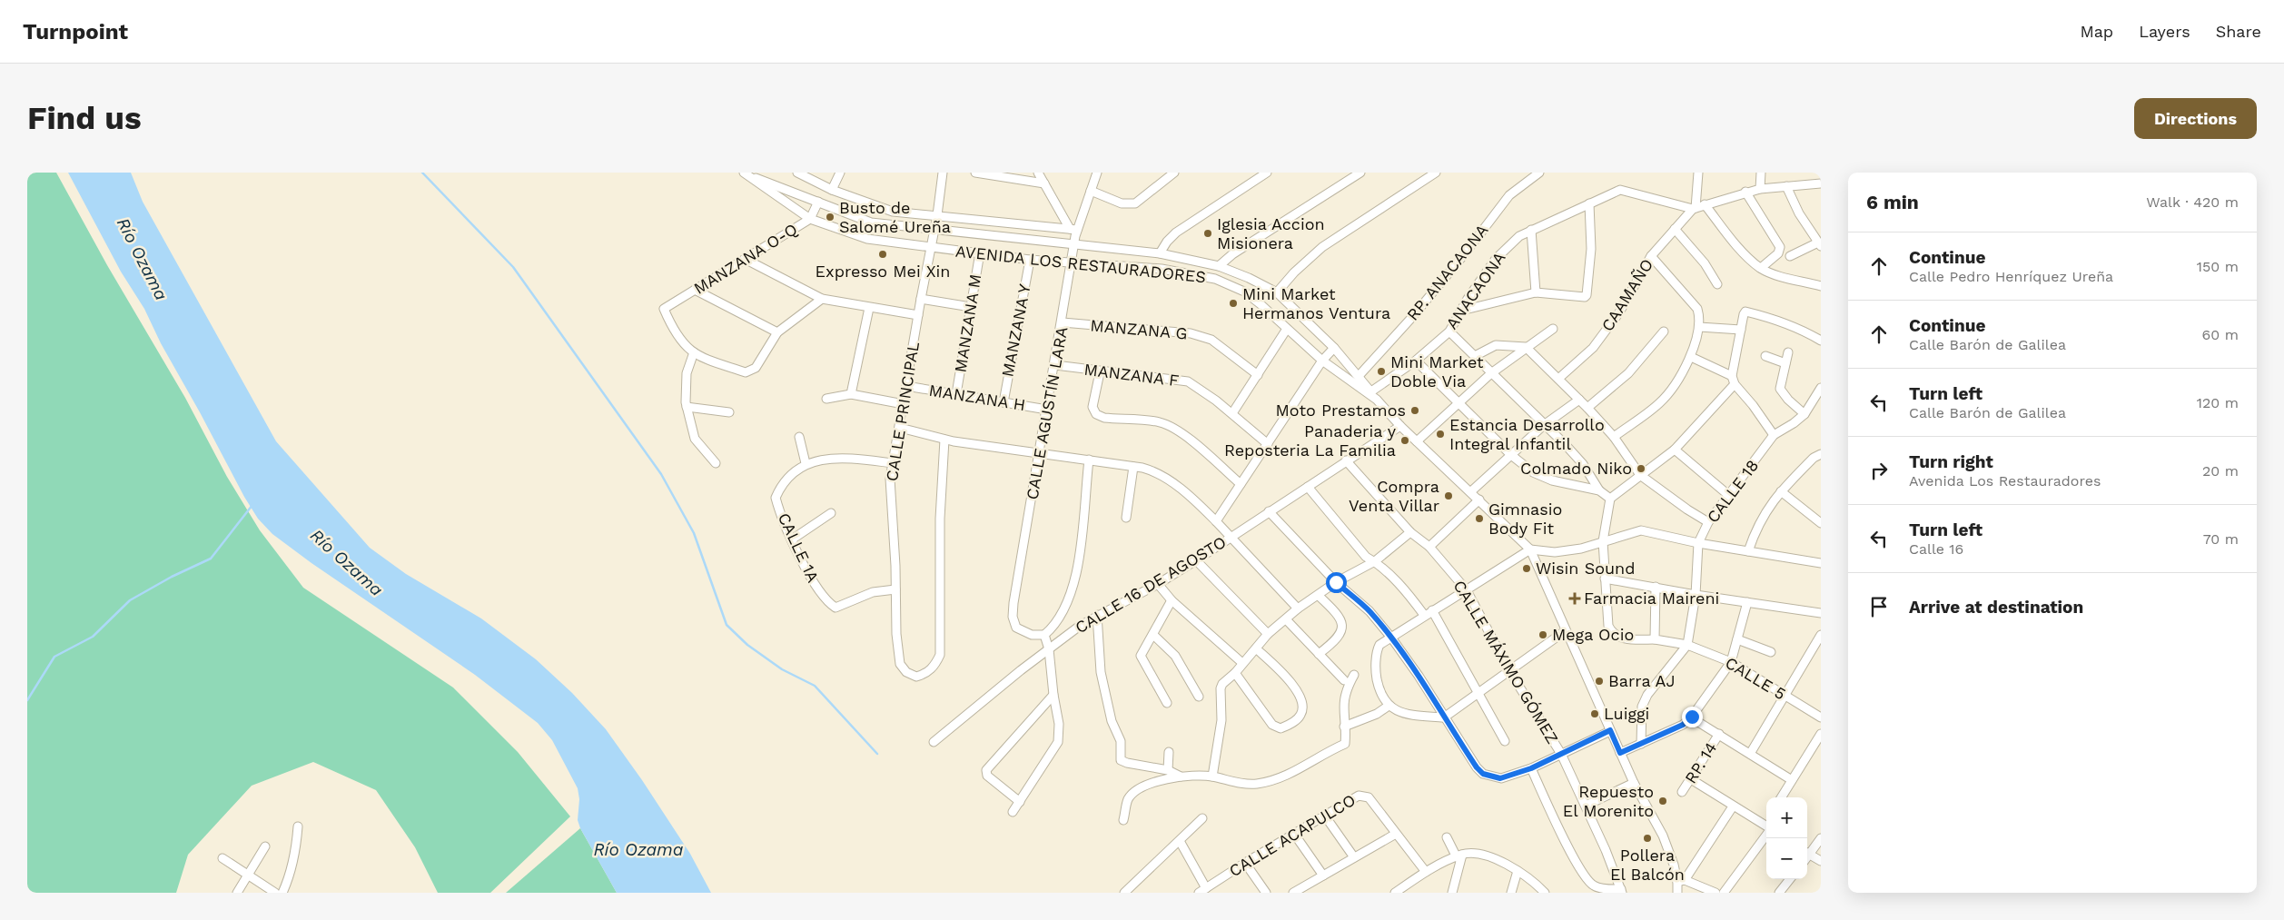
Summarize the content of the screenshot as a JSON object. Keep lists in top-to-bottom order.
{
  "streets": {
    "street": [
      "MANZANA O-Q",
      "AVENIDA LOS RESTAURADORES",
      "RP. ANACAONA",
      "ANACAONA",
      "CAAMAÑO",
      "MANZANA M",
      "MANZANA G",
      "MANZANA Y",
      "MANZANA F",
      "MANZANA H",
      "CALLE PRINCIPAL",
      "CALLE AGUSTÍN LARA",
      "CALLE 18",
      "CALLE 1A",
      "CALLE 16 DE AGOSTO",
      "CALLE MÁXIMO GÓMEZ",
      "CALLE 5",
      "RP. 14",
      "CALLE ACAPULCO"
    ]
  },
  "crossings": [
    ["MANZANA O-Q", "AVENIDA LOS RESTAURADORES"],
    ["AVENIDA LOS RESTAURADORES", "MANZANA M"],
    ["AVENIDA LOS RESTAURADORES", "MANZANA Y"],
    ["AVENIDA LOS RESTAURADORES", "CALLE PRINCIPAL"],
    ["AVENIDA LOS RESTAURADORES", "CALLE AGUSTÍN LARA"],
    ["AVENIDA LOS RESTAURADORES", "CALLE 16 DE AGOSTO"],
    ["ANACAONA", "CAAMAÑO"],
    ["MANZANA M", "MANZANA H"],
    ["MANZANA G", "CALLE AGUSTÍN LARA"],
    ["MANZANA Y", "MANZANA H"],
    ["MANZANA F", "CALLE AGUSTÍN LARA"],
    ["MANZANA H", "CALLE PRINCIPAL"],
    ["MANZANA H", "CALLE AGUSTÍN LARA"],
    ["CALLE PRINCIPAL", "CALLE 1A"],
    ["CALLE 18", "CALLE 5"],
    ["CALLE 16 DE AGOSTO", "CALLE MÁXIMO GÓMEZ"]
  ],
  "water": ["Río Ozama"],
  "places": {
    "other": [
      "Busto de Salomé Ureña",
      "Iglesia Accion Misionera",
      "Expresso Mei Xin",
      "Mini Market Hermanos Ventura",
      "Mini Market Doble Via",
      "Moto Prestamos",
      "Estancia Desarrollo Integral Infantil",
      "Panaderia y Reposteria La Familia",
      "Colmado Niko",
      "Compra Venta Villar",
      "Gimnasio Body Fit",
      "Wisin Sound",
      "Mega Ocio",
      "Barra AJ",
      "Luiggi",
      "Repuesto El Morenito",
      "Pollera El Balcón"
    ],
    "health": ["Farmacia Maireni"]
  },
  "page": {
    "header": "Turnpoint",
    "nav": ["Map", "Layers", "Share"],
    "buttons": "Directions",
    "title": "Find us",
    "heading": ["6 min", "Walk · 420 m"],
    "list": [
      ["Continue", "Calle Pedro Henríquez Ureña", "150 m"],
      ["Continue", "Calle Barón de Galilea", "60 m"],
      ["Turn left", "Calle Barón de Galilea", "120 m"],
      ["Turn right", "Avenida Los Restauradores", "20 m"],
      ["Turn left", "Calle 16", "70 m"],
      "Arrive at destination"
    ],
    "map_buttons": ["+", "−"]
  }
}
